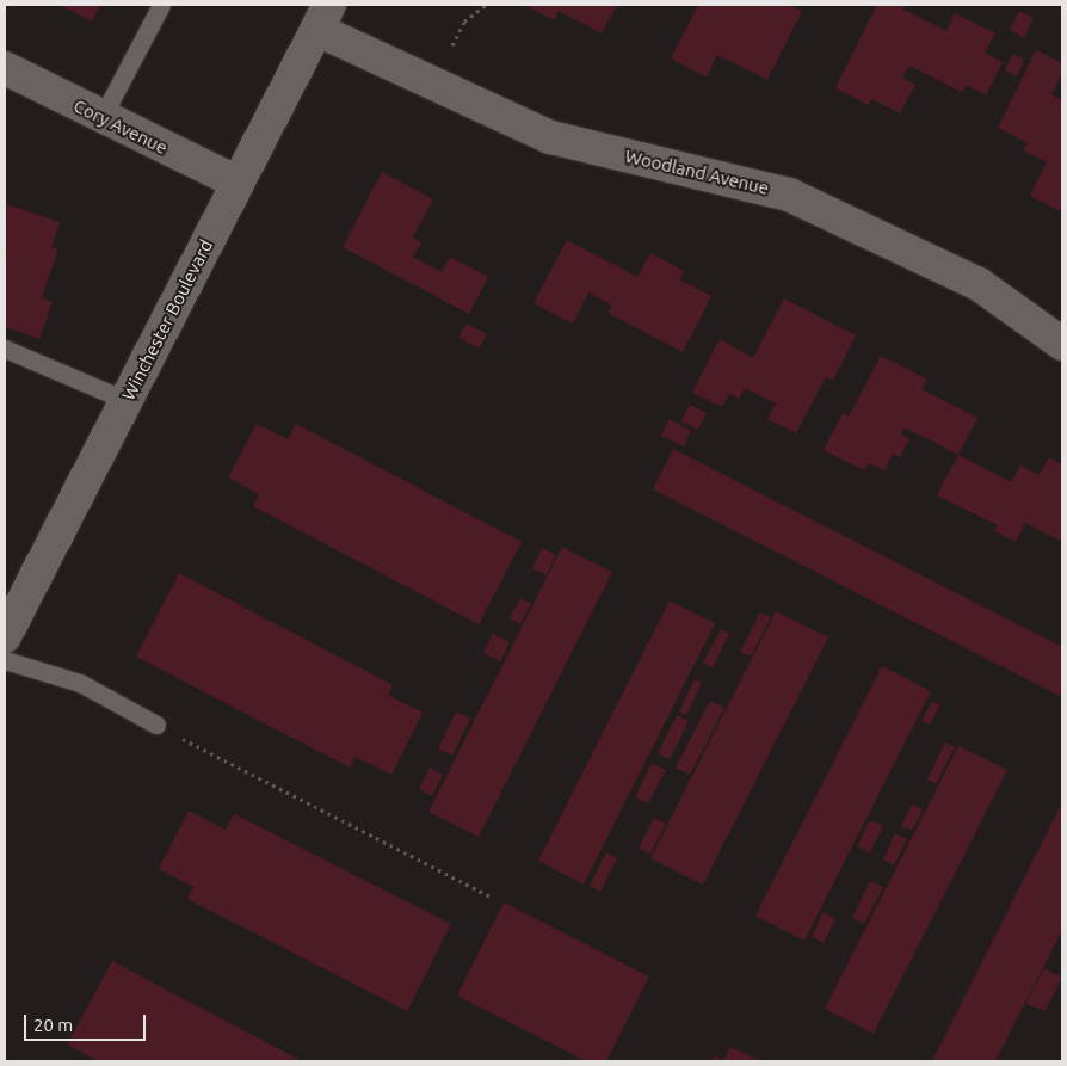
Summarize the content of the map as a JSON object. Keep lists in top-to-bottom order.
{
  "streets": {
    "street": ["Cory Avenue", "Woodland Avenue", "Winchester Boulevard"]
  },
  "crossings": [
    ["Cory Avenue", "Winchester Boulevard"],
    ["Woodland Avenue", "Winchester Boulevard"]
  ],
  "scale_bar": "20 m"
}
